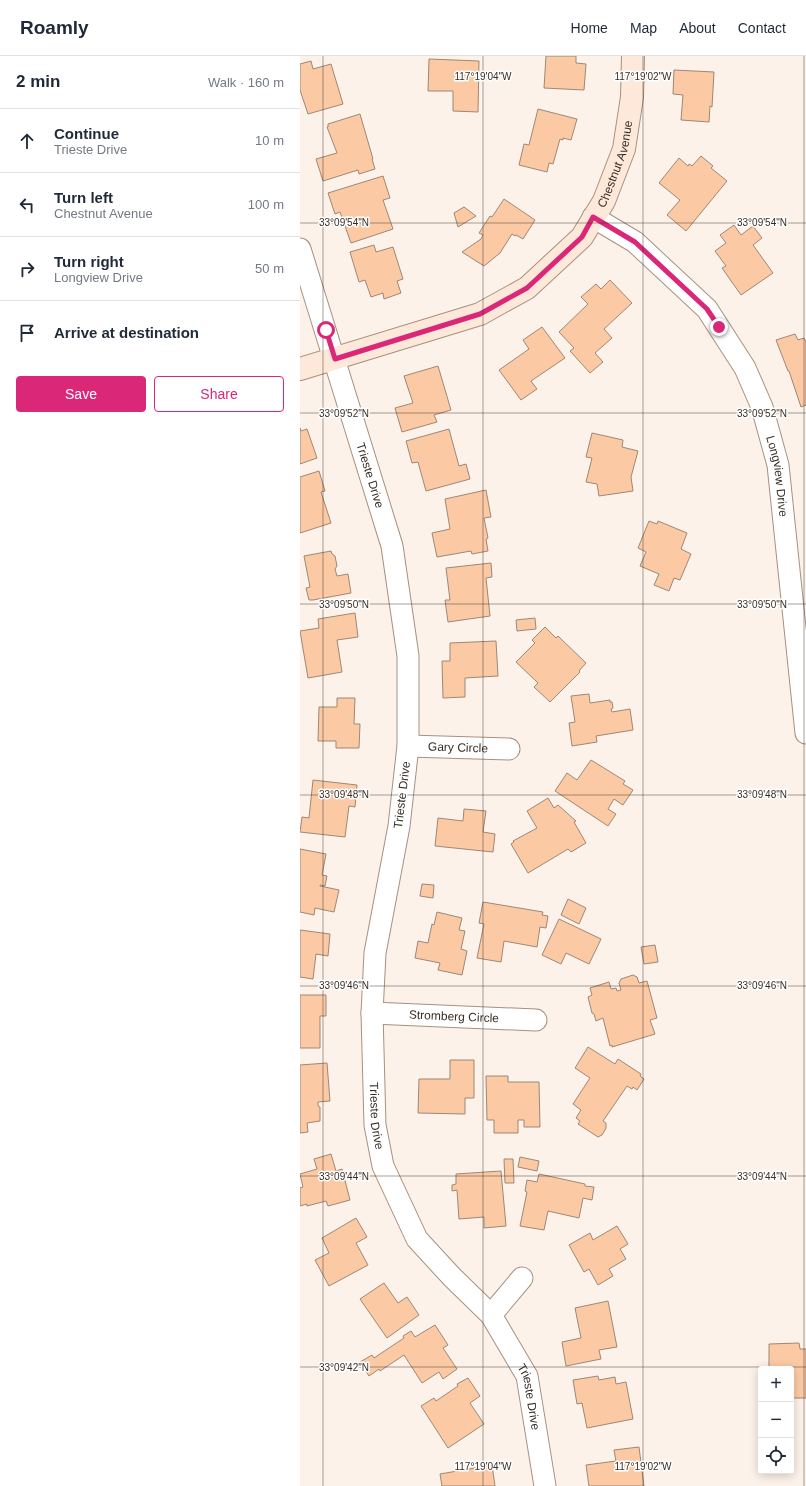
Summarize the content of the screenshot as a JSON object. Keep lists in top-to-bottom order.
{
  "streets": {
    "street": [
      "Chestnut Avenue",
      "Trieste Drive",
      "Longview Drive",
      "Gary Circle",
      "Stromberg Circle"
    ]
  },
  "crossings": [
    ["Chestnut Avenue", "Trieste Drive"],
    ["Chestnut Avenue", "Longview Drive"],
    ["Trieste Drive", "Gary Circle"],
    ["Trieste Drive", "Stromberg Circle"]
  ],
  "page": {
    "header": "Roamly",
    "nav": [
      "Home",
      "Map",
      "About",
      "Contact"
    ],
    "heading": ["2 min", "Walk · 160 m"],
    "list": [
      ["Continue", "Trieste Drive", "10 m"],
      ["Turn left", "Chestnut Avenue", "100 m"],
      ["Turn right", "Longview Drive", "50 m"],
      "Arrive at destination"
    ],
    "buttons": ["Save", "Share"],
    "map_buttons": ["+", "−"]
  },
  "coordinates": [
    "117°19'04\"W",
    "117°19'02\"W",
    "33°09'54\"N",
    "33°09'52\"N",
    "33°09'50\"N",
    "33°09'48\"N",
    "33°09'46\"N",
    "33°09'44\"N",
    "33°09'42\"N"
  ]
}
